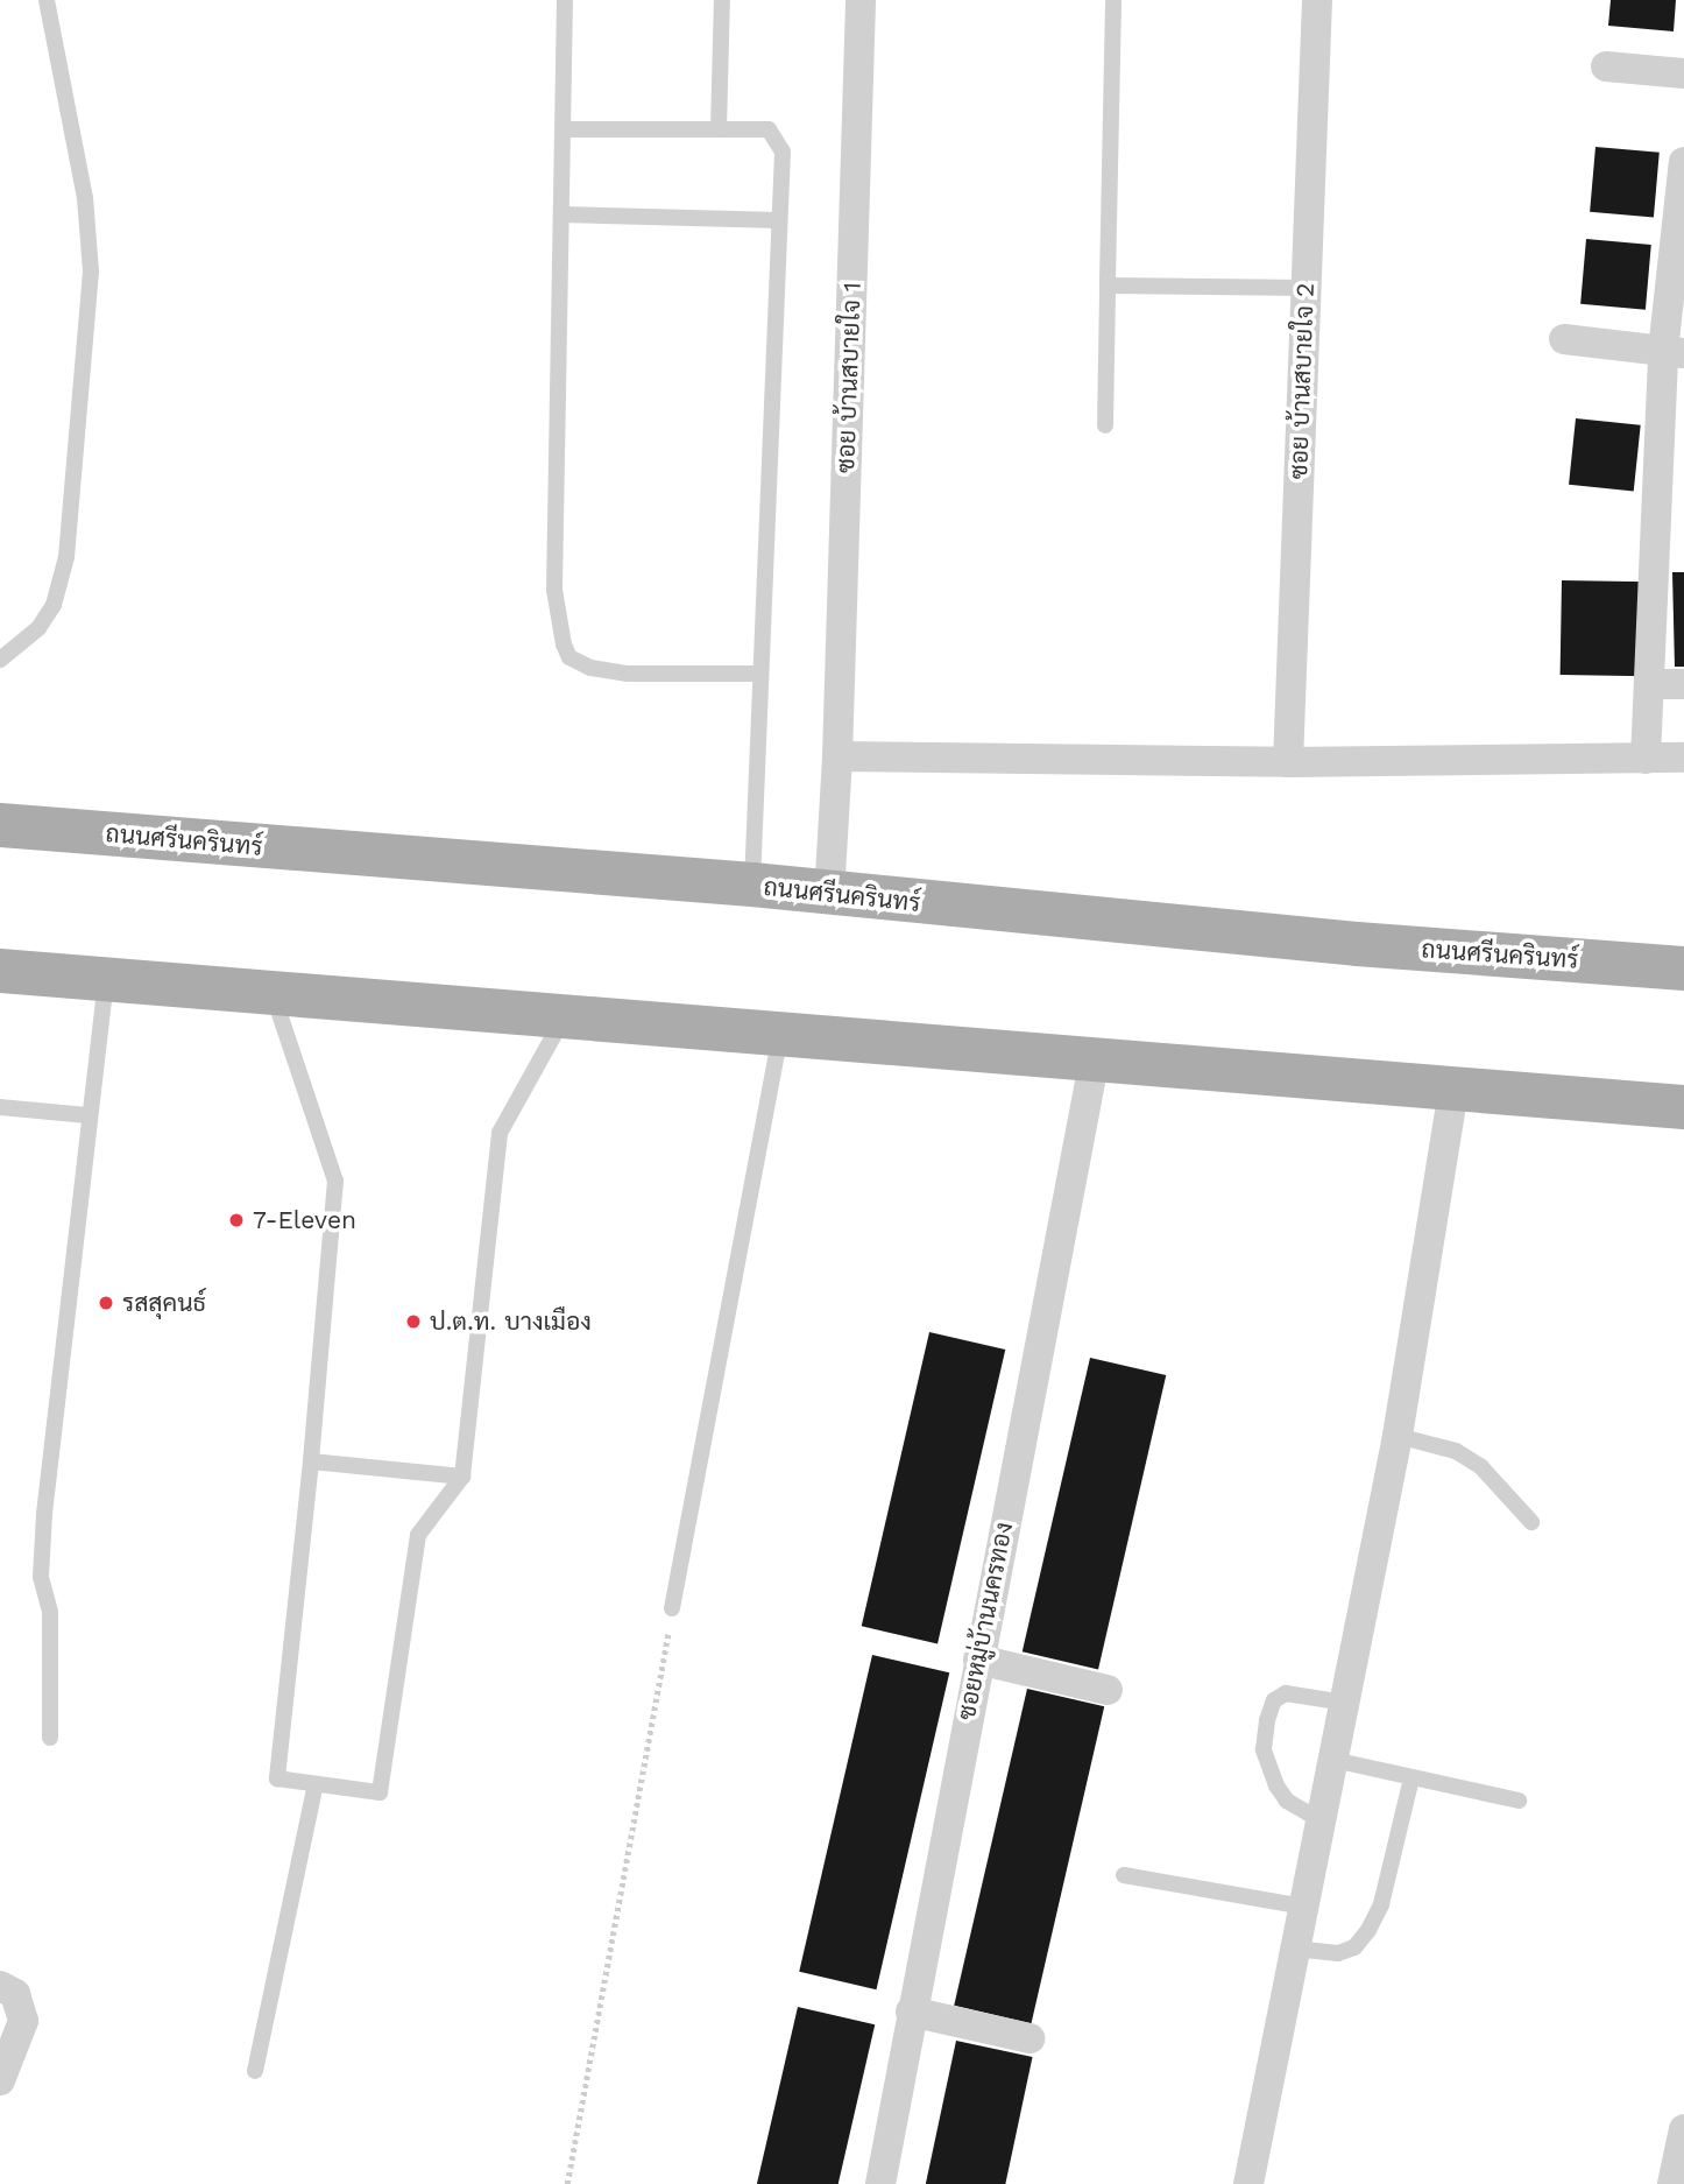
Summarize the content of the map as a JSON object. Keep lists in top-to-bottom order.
{
  "streets": {
    "main road": ["ถนนศรีนครินทร์"],
    "street": ["ซอย บ้านสบายใจ 1", "ซอย บ้านสบายใจ 2", "ซอยหมู่บ้านนครทอง"]
  },
  "crossings": [
    ["ซอย บ้านสบายใจ 1", "ถนนศรีนครินทร์"]
  ],
  "places": ["7-Eleven", "รสสุคนธ์", "ป.ต.ท. บางเมือง"]
}
